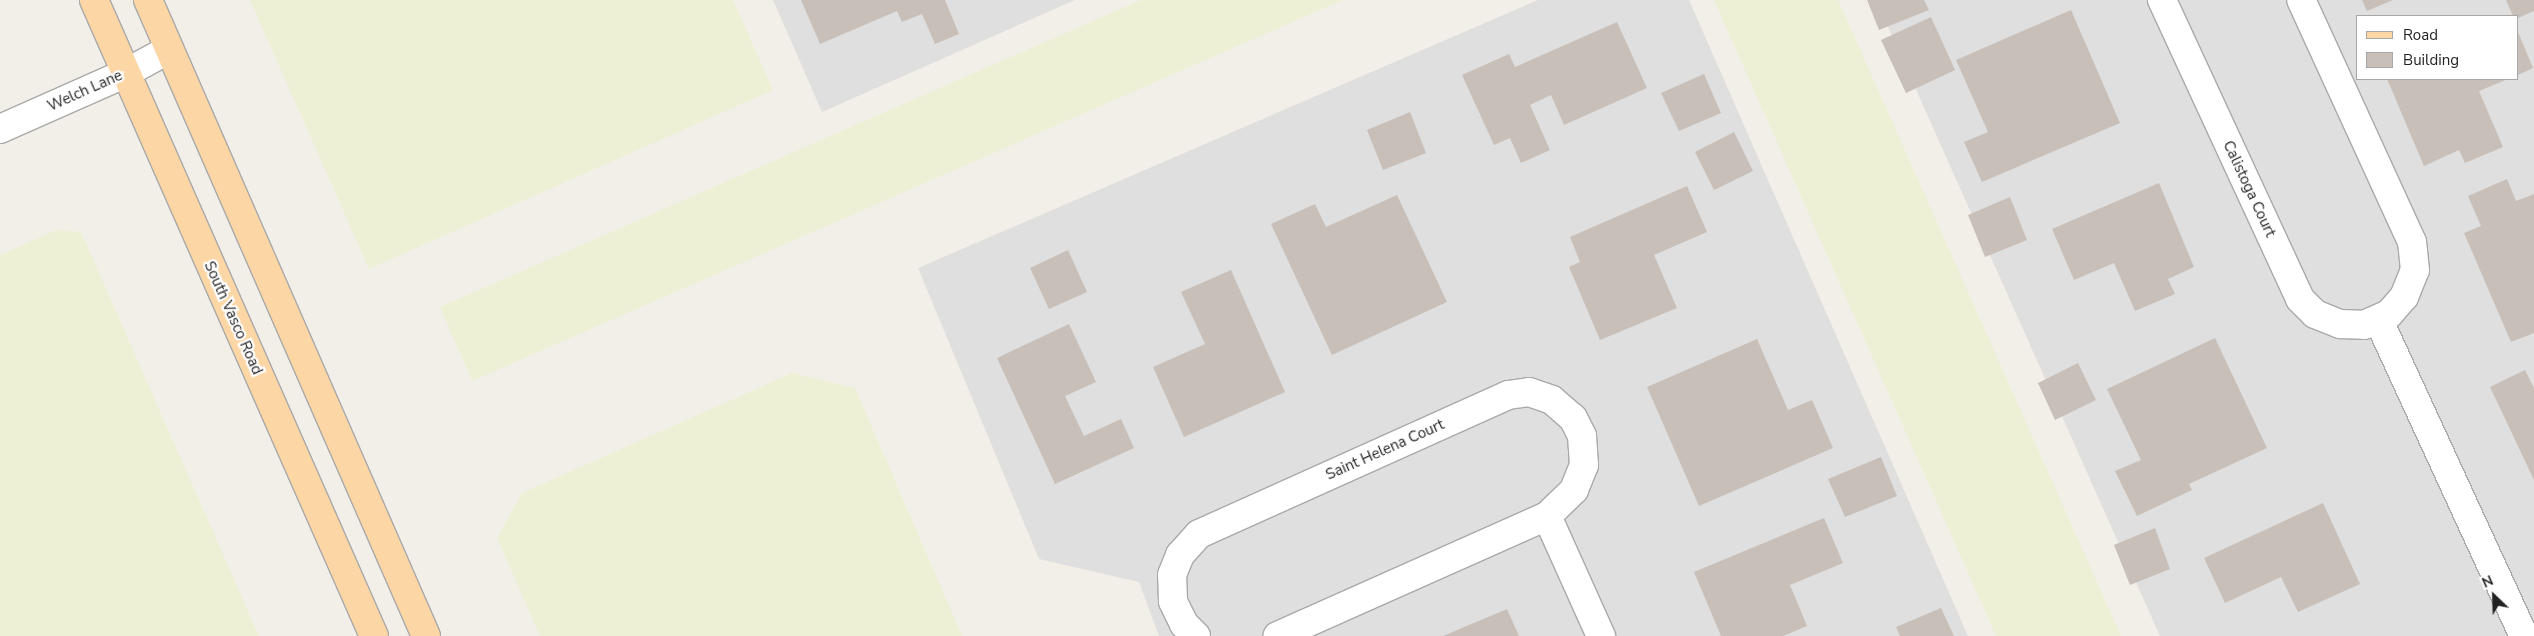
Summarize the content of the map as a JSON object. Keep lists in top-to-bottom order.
{
  "streets": {
    "main road": ["South Vasco Road"],
    "street": ["Welch Lane", "Calistoga Court", "Saint Helena Court"]
  },
  "crossings": [
    ["Welch Lane", "South Vasco Road"]
  ],
  "legend": ["Road", "Building"],
  "north": "top left"
}
